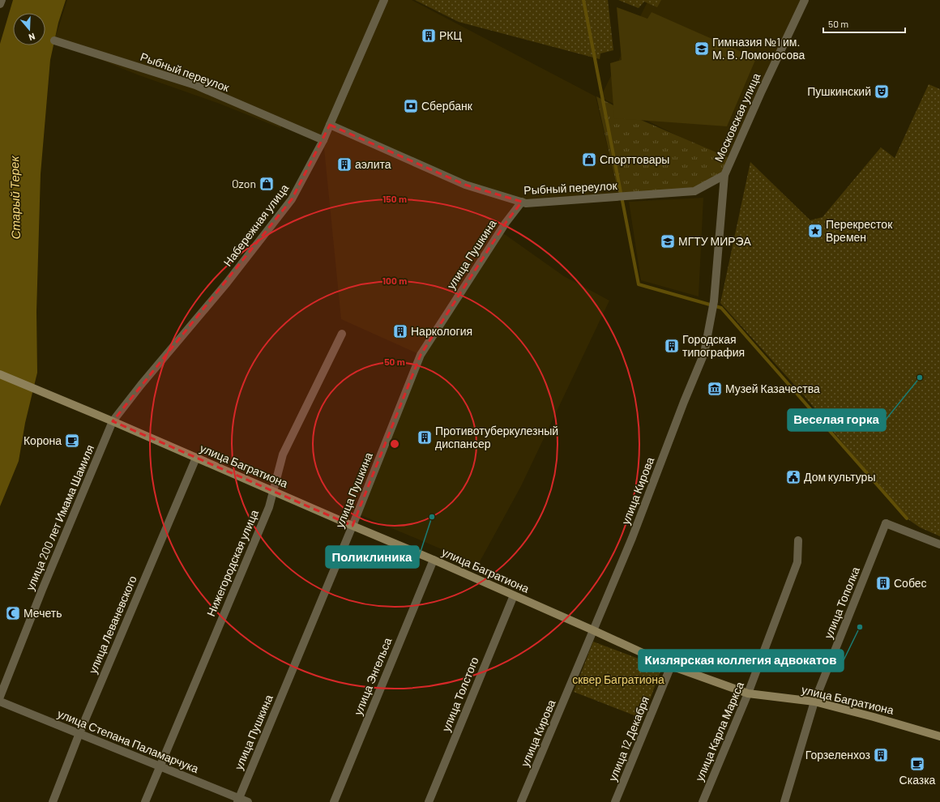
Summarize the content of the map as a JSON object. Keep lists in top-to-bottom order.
{
  "streets": {
    "main road": ["улица Багратиона"],
    "street": [
      "Рыбный переулок",
      "Московская улица",
      "Набережная улица",
      "улица Пушкина",
      "улица Кирова",
      "улица 200 лет Имама Шамиля",
      "Нижегородская улица",
      "улица Тополка",
      "улица Леваневского",
      "улица Энгельса",
      "улица Толстого",
      "улица Карла Маркса",
      "улица 12 Декабря",
      "улица Степана Паламарчука"
    ]
  },
  "crossings": [
    ["Рыбный переулок", "Московская улица"],
    ["Рыбный переулок", "Набережная улица"],
    ["Рыбный переулок", "улица Пушкина"],
    ["Рыбный переулок", "улица Кирова"],
    ["Московская улица", "улица Кирова"],
    ["Набережная улица", "улица Багратиона"],
    ["Набережная улица", "улица 200 лет Имама Шамиля"],
    ["улица Пушкина", "улица Багратиона"],
    ["улица Пушкина", "улица Степана Паламарчука"],
    ["улица Багратиона", "улица Кирова"],
    ["улица Багратиона", "улица 200 лет Имама Шамиля"],
    ["улица Багратиона", "Нижегородская улица"],
    ["улица Багратиона", "улица Тополка"],
    ["улица Багратиона", "улица Леваневского"],
    ["улица Багратиона", "улица Энгельса"],
    ["улица Багратиона", "улица Толстого"],
    ["улица Багратиона", "улица Карла Маркса"],
    ["улица Багратиона", "улица 12 Декабря"],
    ["Нижегородская улица", "улица Степана Паламарчука"],
    ["улица Леваневского", "улица Степана Паламарчука"]
  ],
  "water": ["Старый Терек"],
  "parks": ["сквер Багратиона"],
  "places": {
    "building": [
      "РКЦ",
      "аэлита",
      "Наркология",
      "Городская типография",
      "Противотуберкулезный диспансер",
      "Собес",
      "Горзеленхоз"
    ],
    "school or university": ["Гимназия №1 им. М. В. Ломоносова", "МГТУ МИРЭА"],
    "theatre": ["Пушкинский"],
    "bank": ["Сбербанк"],
    "shop": ["Спорттовары", "Ozon"],
    "place": ["Перекресток Времен"],
    "other": ["Веселая горка", "Поликлиника", "Кизлярская коллегия адвокатов"],
    "museum": ["Музей Казачества"],
    "cafe": ["Корона", "Сказка"],
    "public building": ["Дом культуры"],
    "mosque": ["Мечеть"]
  },
  "scale_bar": "50 m",
  "north": "bottom",
  "rings": ["150 m", "100 m", "50 m"]
}
